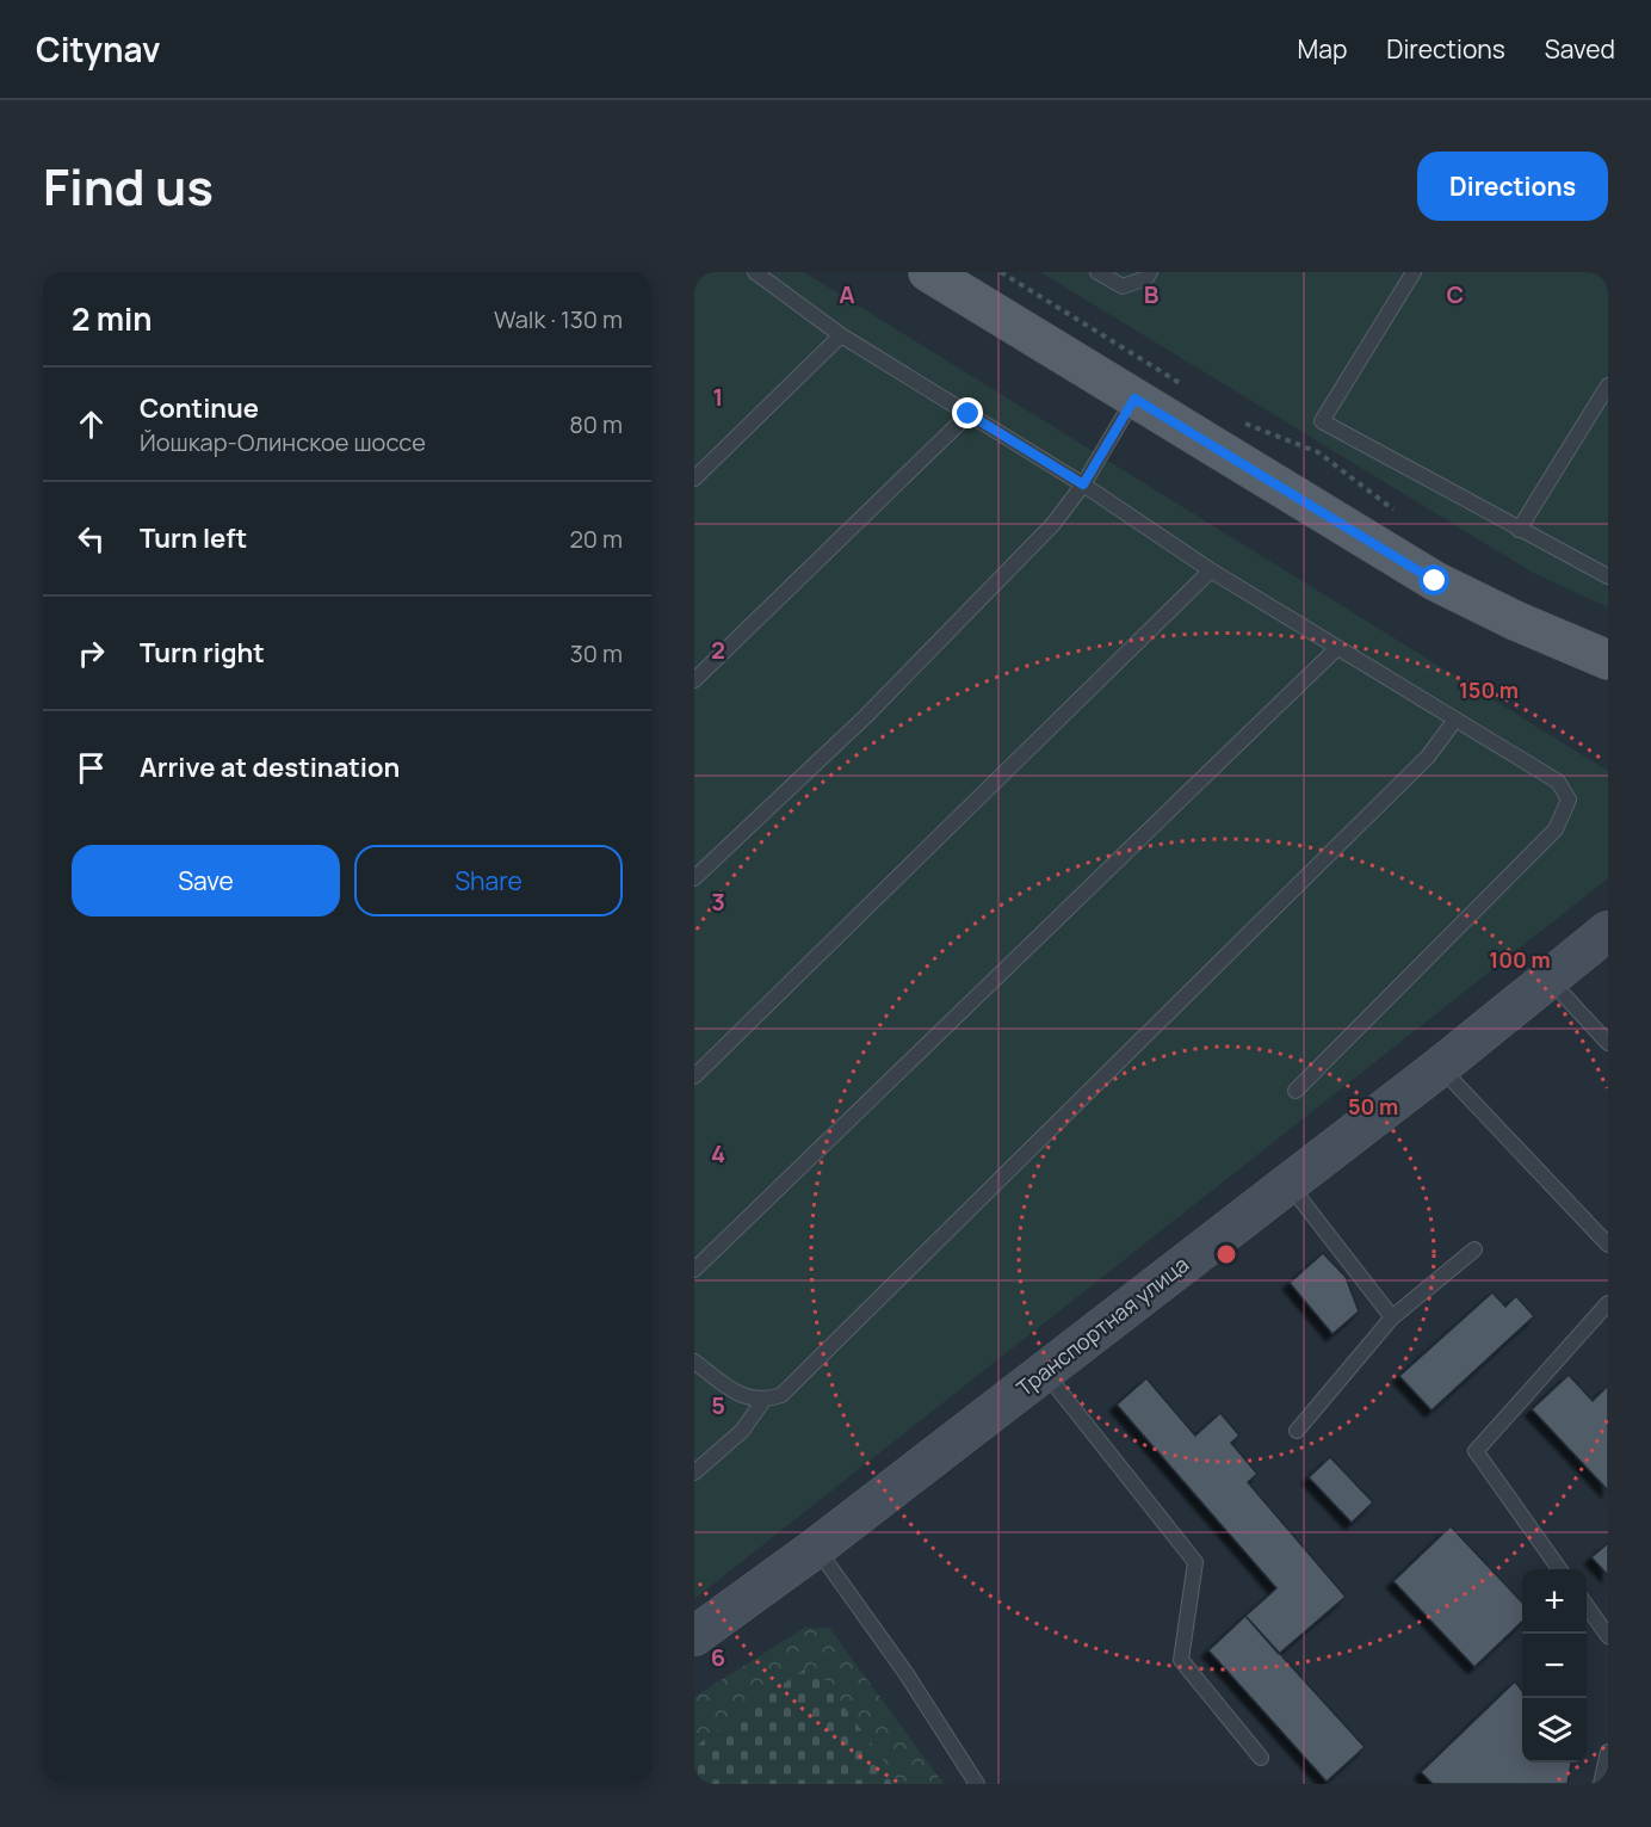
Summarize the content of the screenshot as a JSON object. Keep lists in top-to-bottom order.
{
  "streets": {
    "main road": ["Транспортная улица"]
  },
  "page": {
    "header": "Citynav",
    "nav": ["Map", "Directions", "Saved"],
    "title": "Find us",
    "buttons": [
      "Directions",
      ["Save", "Share"]
    ],
    "heading": ["2 min", "Walk · 130 m"],
    "list": [
      ["Continue", "Йошкар-Олинское шоссе", "80 m"],
      ["Turn left", "20 m"],
      ["Turn right", "30 m"],
      "Arrive at destination"
    ],
    "map_buttons": ["+", "−"]
  },
  "grid": {
    "columns": ["A", "B", "C"],
    "rows": [
      "1",
      "2",
      "3",
      "4",
      "5",
      "6"
    ]
  },
  "rings": ["150 m", "100 m", "50 m"]
}
